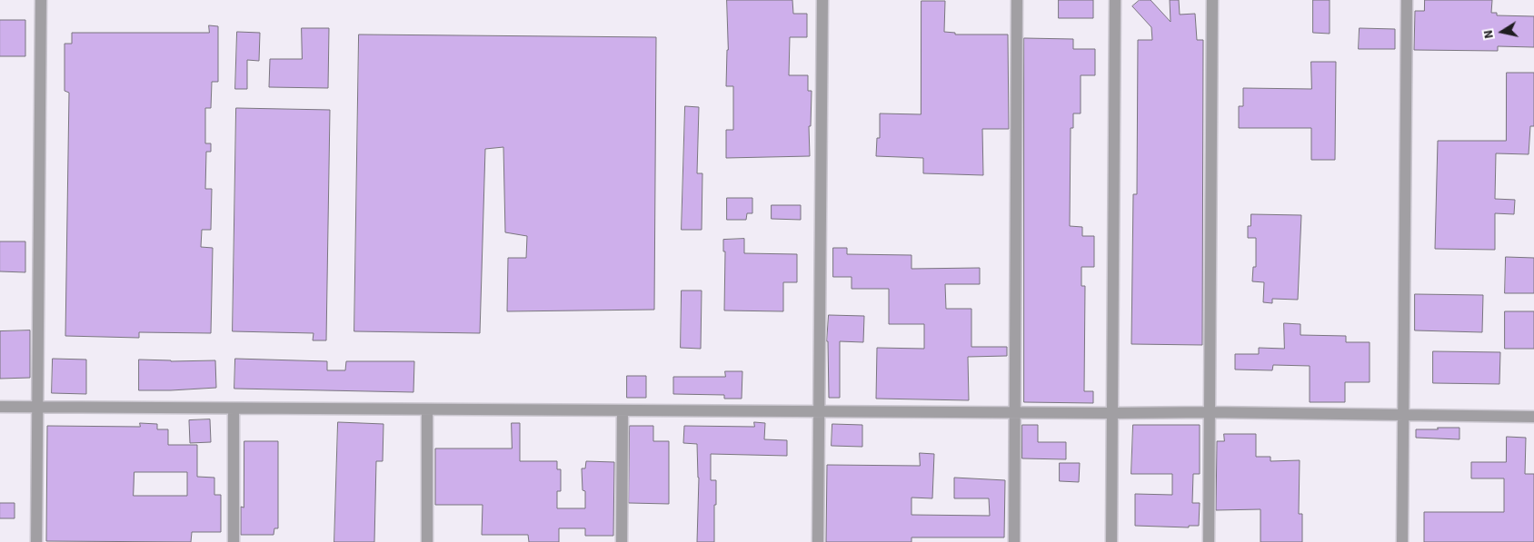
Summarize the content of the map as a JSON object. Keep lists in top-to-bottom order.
{
  "north": "left"
}
